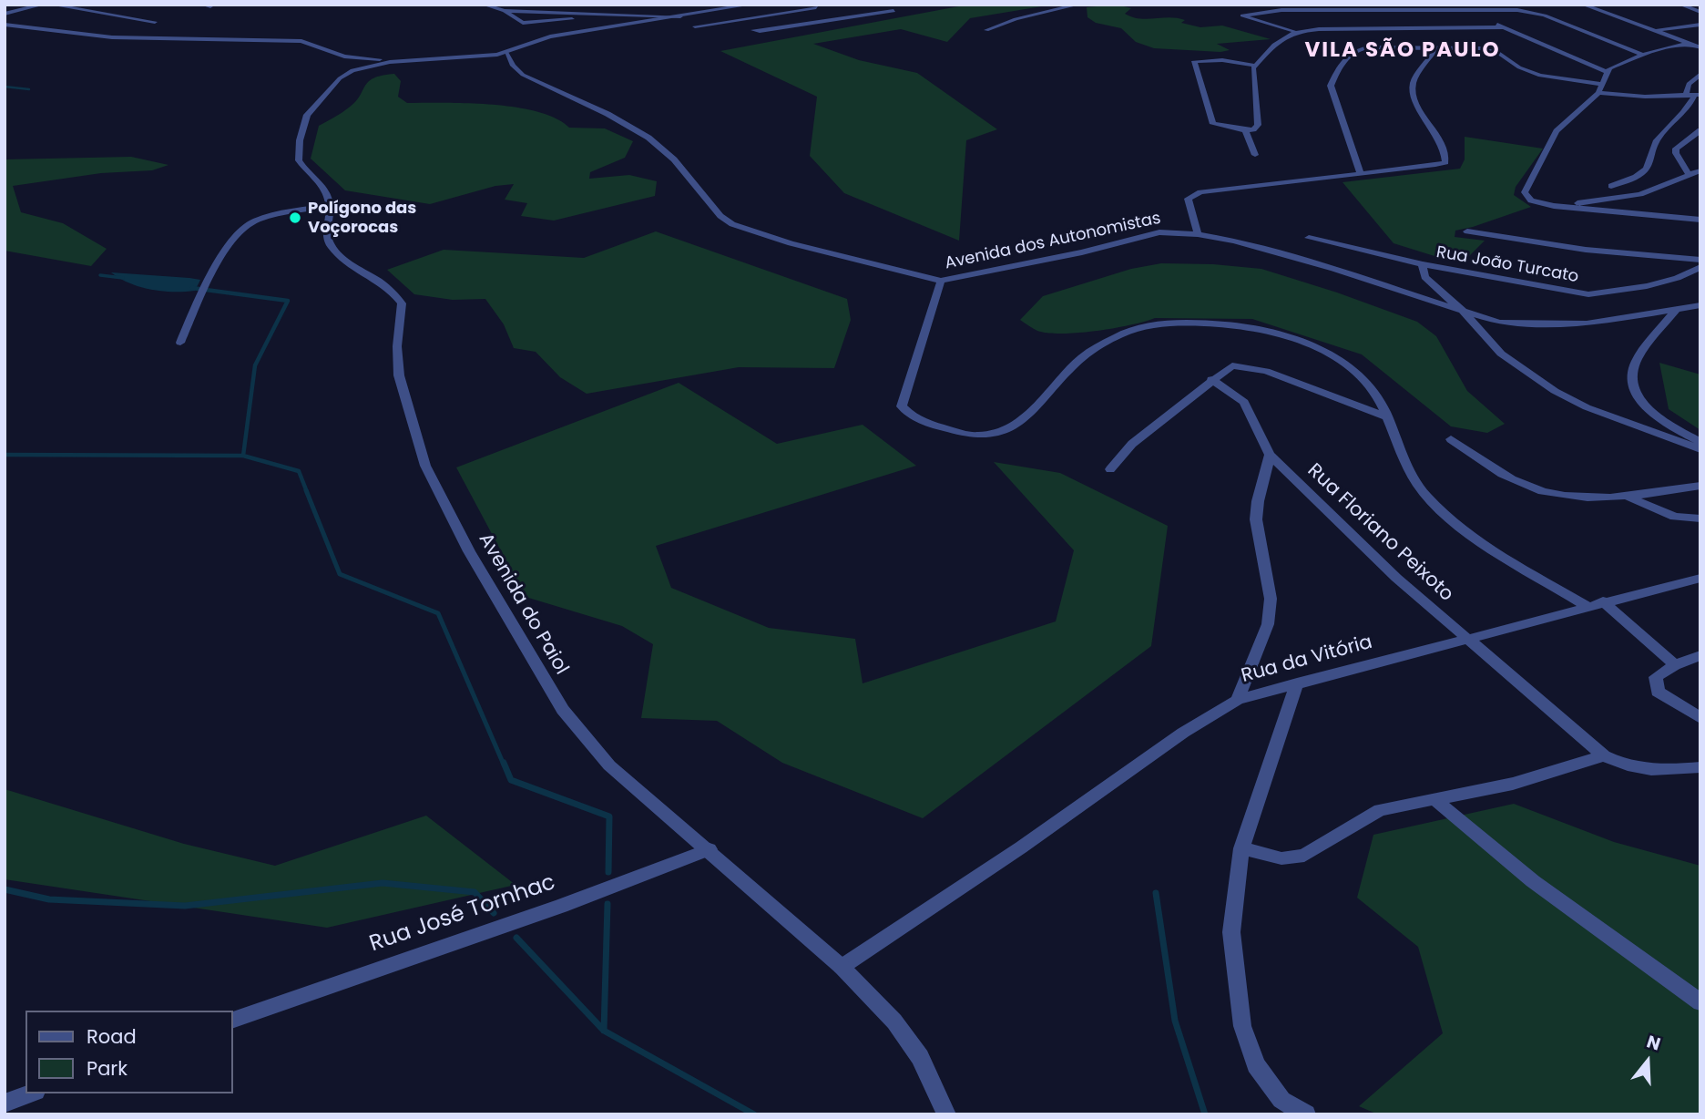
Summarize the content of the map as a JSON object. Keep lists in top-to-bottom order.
{
  "streets": {
    "street": [
      "Avenida dos Autonomistas",
      "Rua João Turcato",
      "Rua Floriano Peixoto",
      "Avenida do Paiol",
      "Rua da Vitória",
      "Rua José Tornhac"
    ]
  },
  "crossings": [
    ["Rua Floriano Peixoto", "Rua da Vitória"],
    ["Avenida do Paiol", "Rua da Vitória"],
    ["Avenida do Paiol", "Rua José Tornhac"]
  ],
  "districts": ["VILA SÃO PAULO"],
  "places": ["Polígono das Voçorocas"],
  "legend": ["Road", "Park"],
  "north": "top"
}
